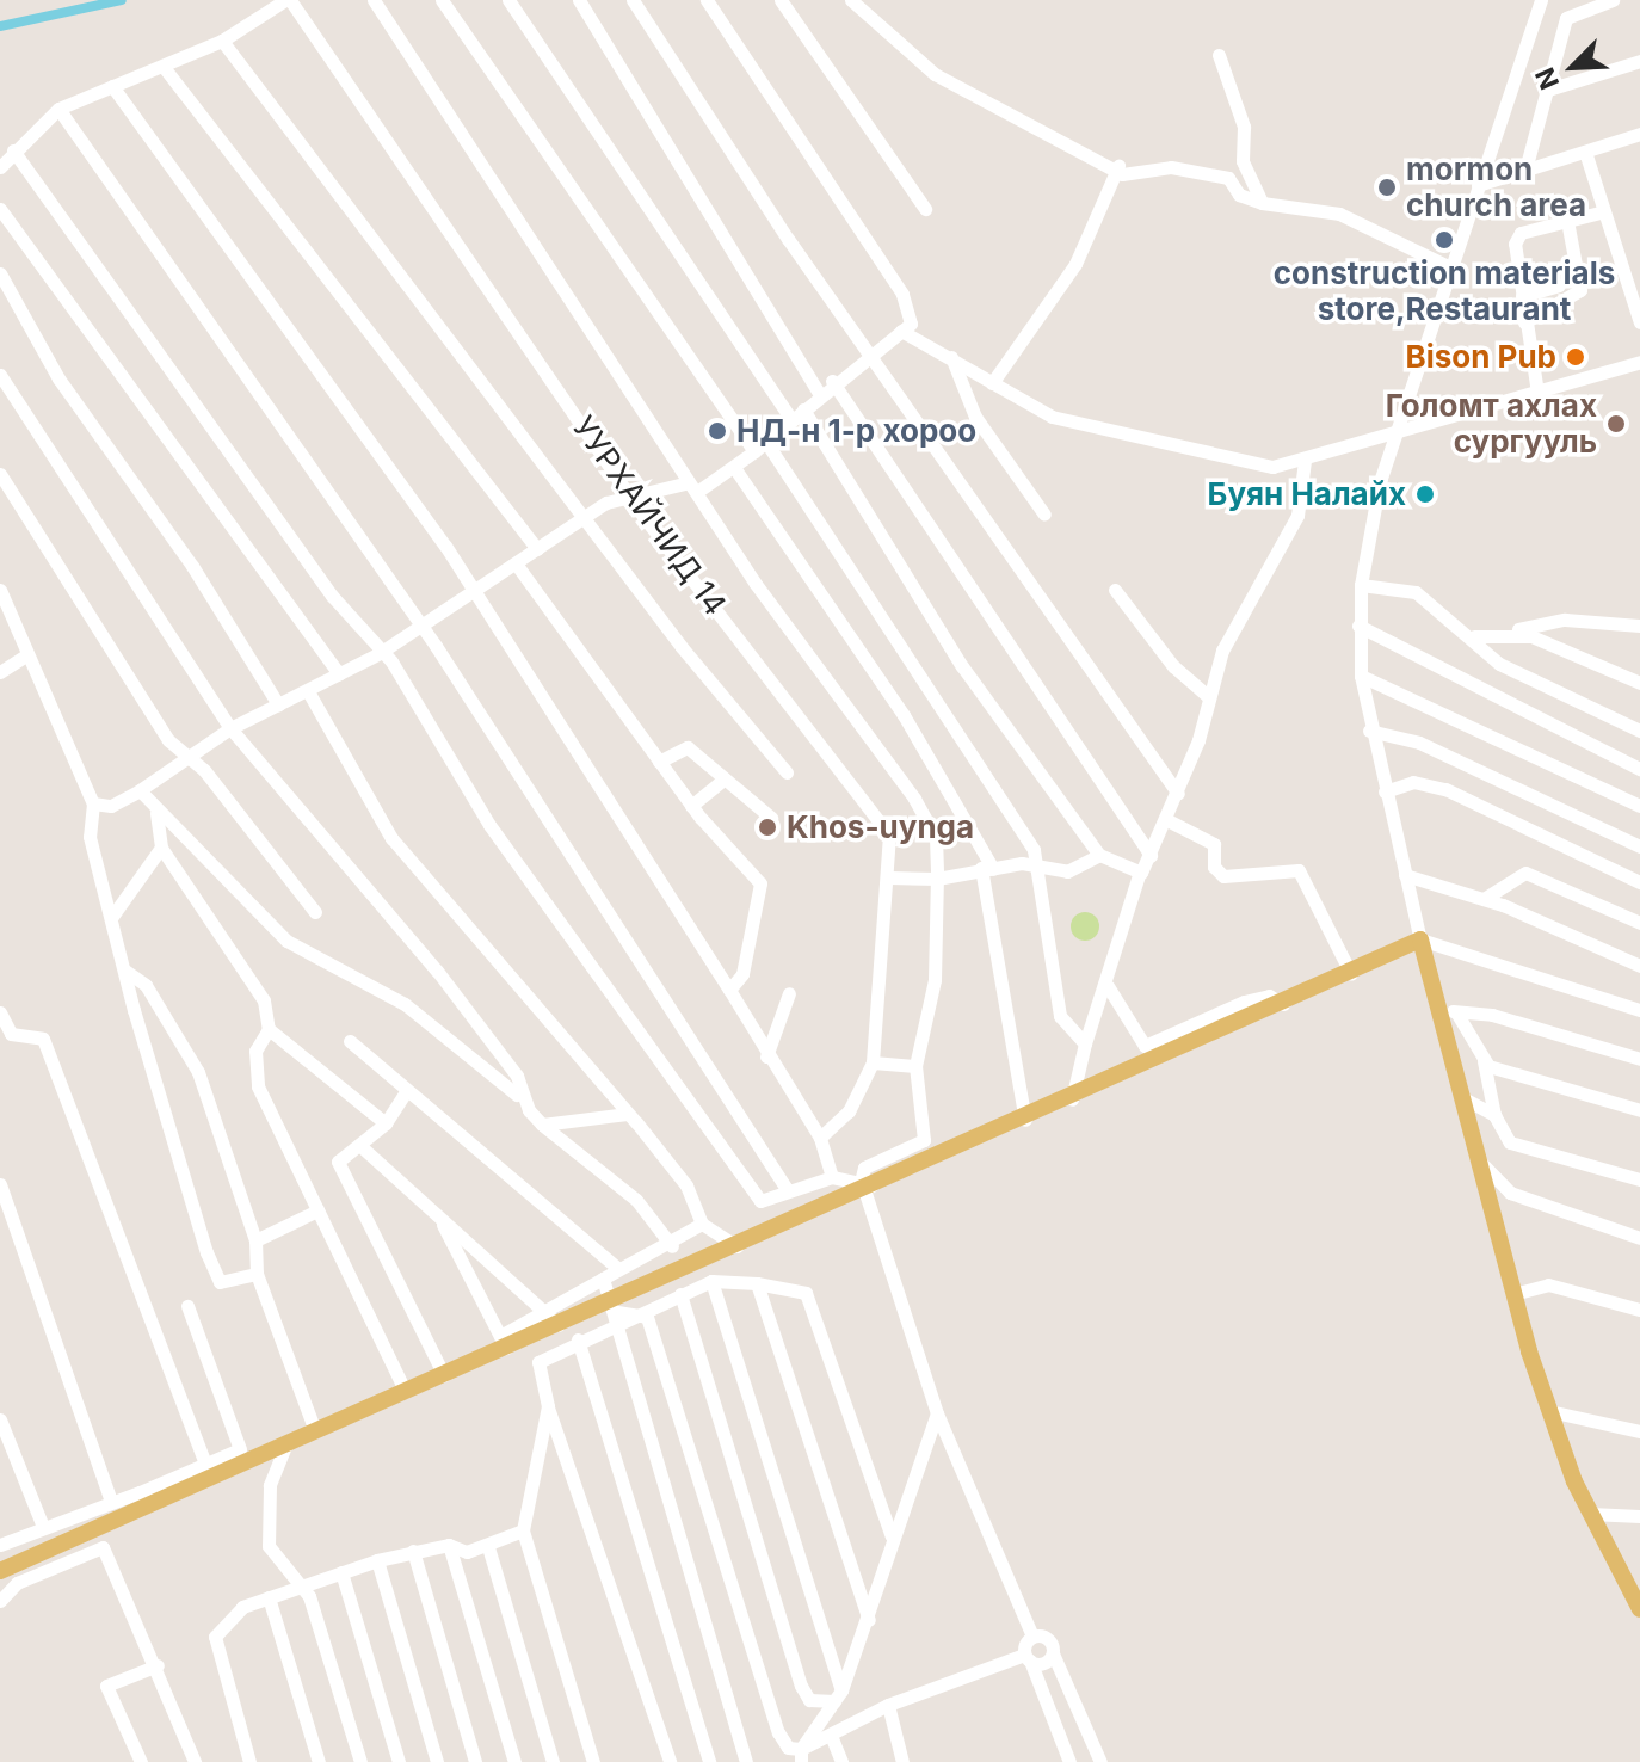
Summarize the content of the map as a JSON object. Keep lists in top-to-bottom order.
{
  "streets": {
    "street": ["УУРХАЙЧИД 14"]
  },
  "places": [
    "mormon church area",
    "construction materials store,Restaurant",
    "Bison Pub",
    "Голомт ахлах сургууль",
    "НД-н 1-р хороо",
    "Буян Налайх",
    "Khos-uynga"
  ],
  "north": "bottom left"
}
